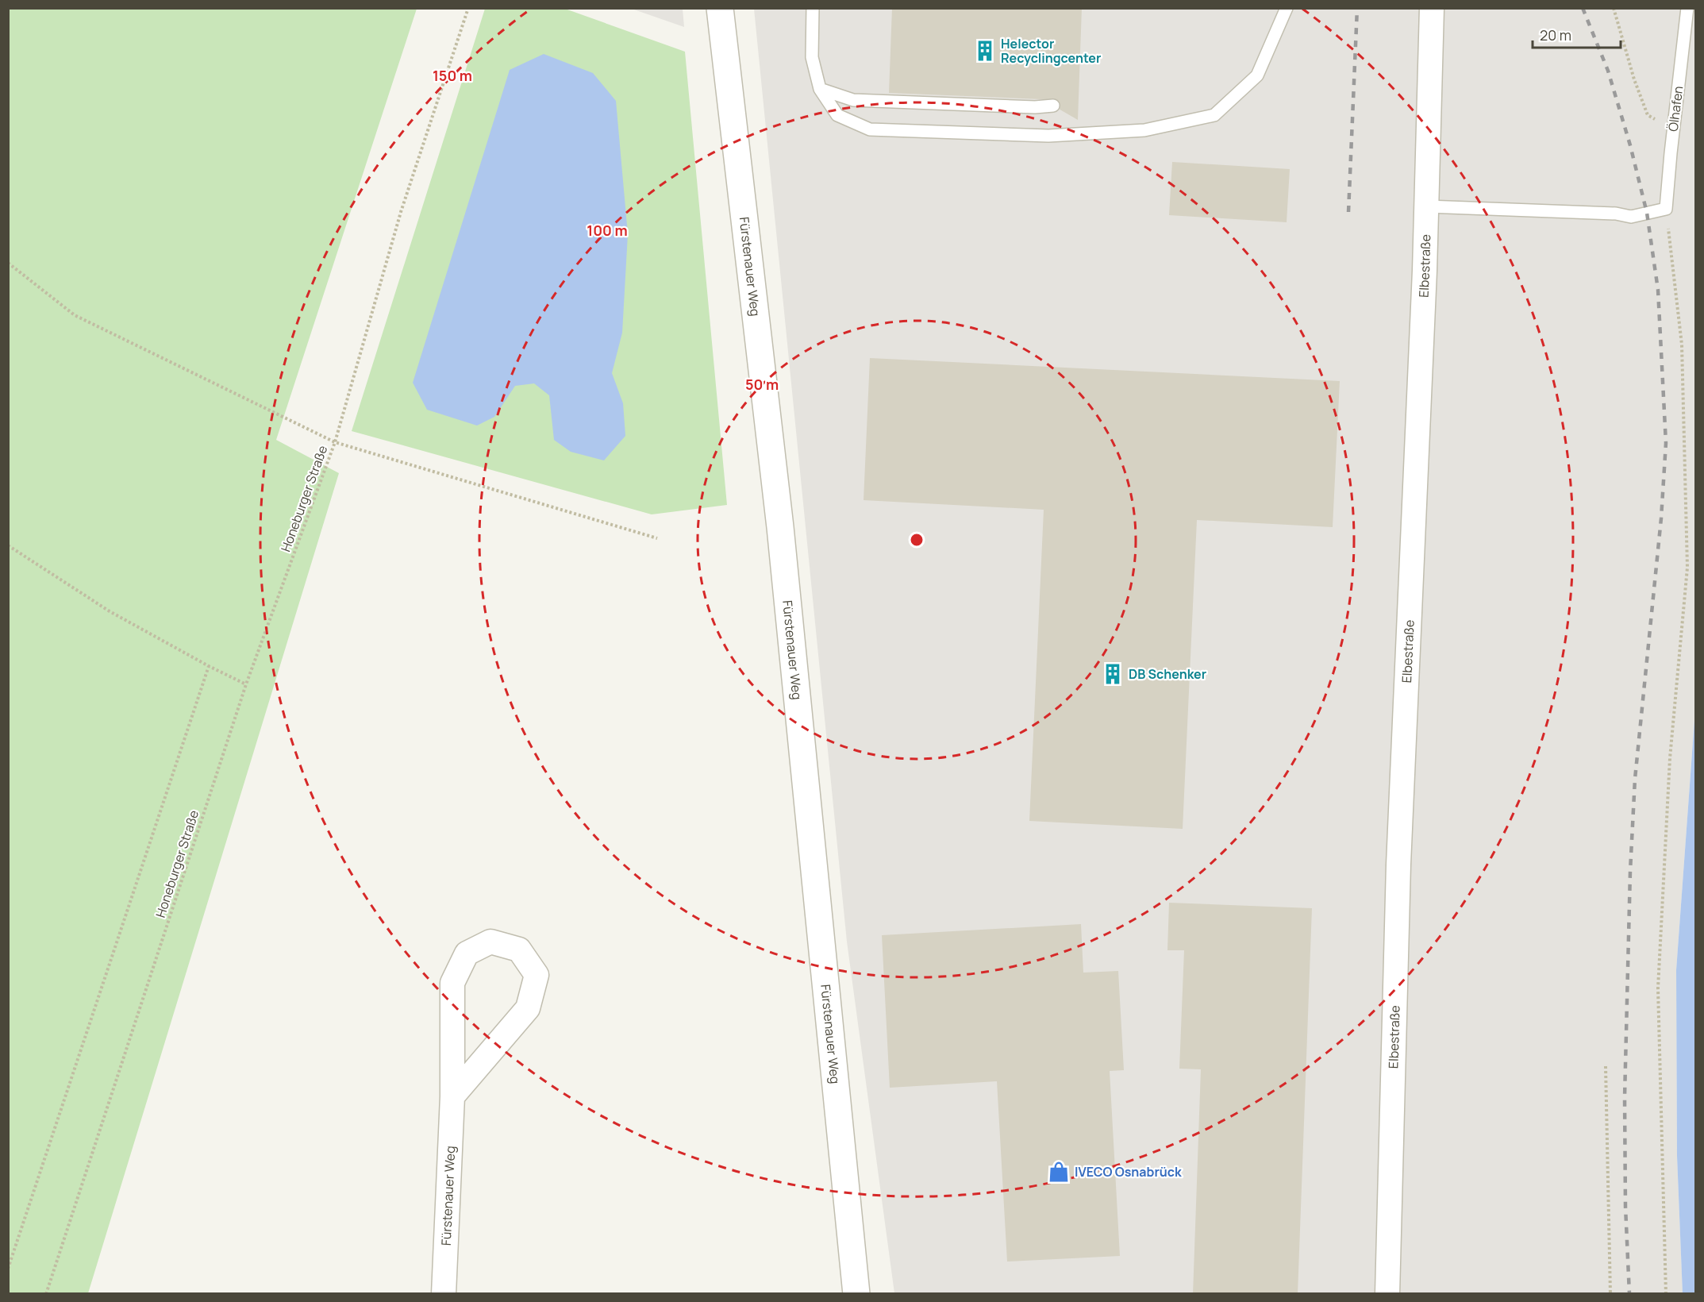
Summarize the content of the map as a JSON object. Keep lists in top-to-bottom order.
{
  "streets": {
    "street": ["Elbestraße", "Fürstenauer Weg"],
    "lane": ["Ölhafen"],
    "path": ["Honeburger Straße"]
  },
  "places": {
    "building": ["Helector Recyclingcenter", "DB Schenker"],
    "shop": ["IVECO Osnabrück"]
  },
  "scale_bar": "20 m",
  "rings": ["150 m", "100 m", "50 m"]
}
